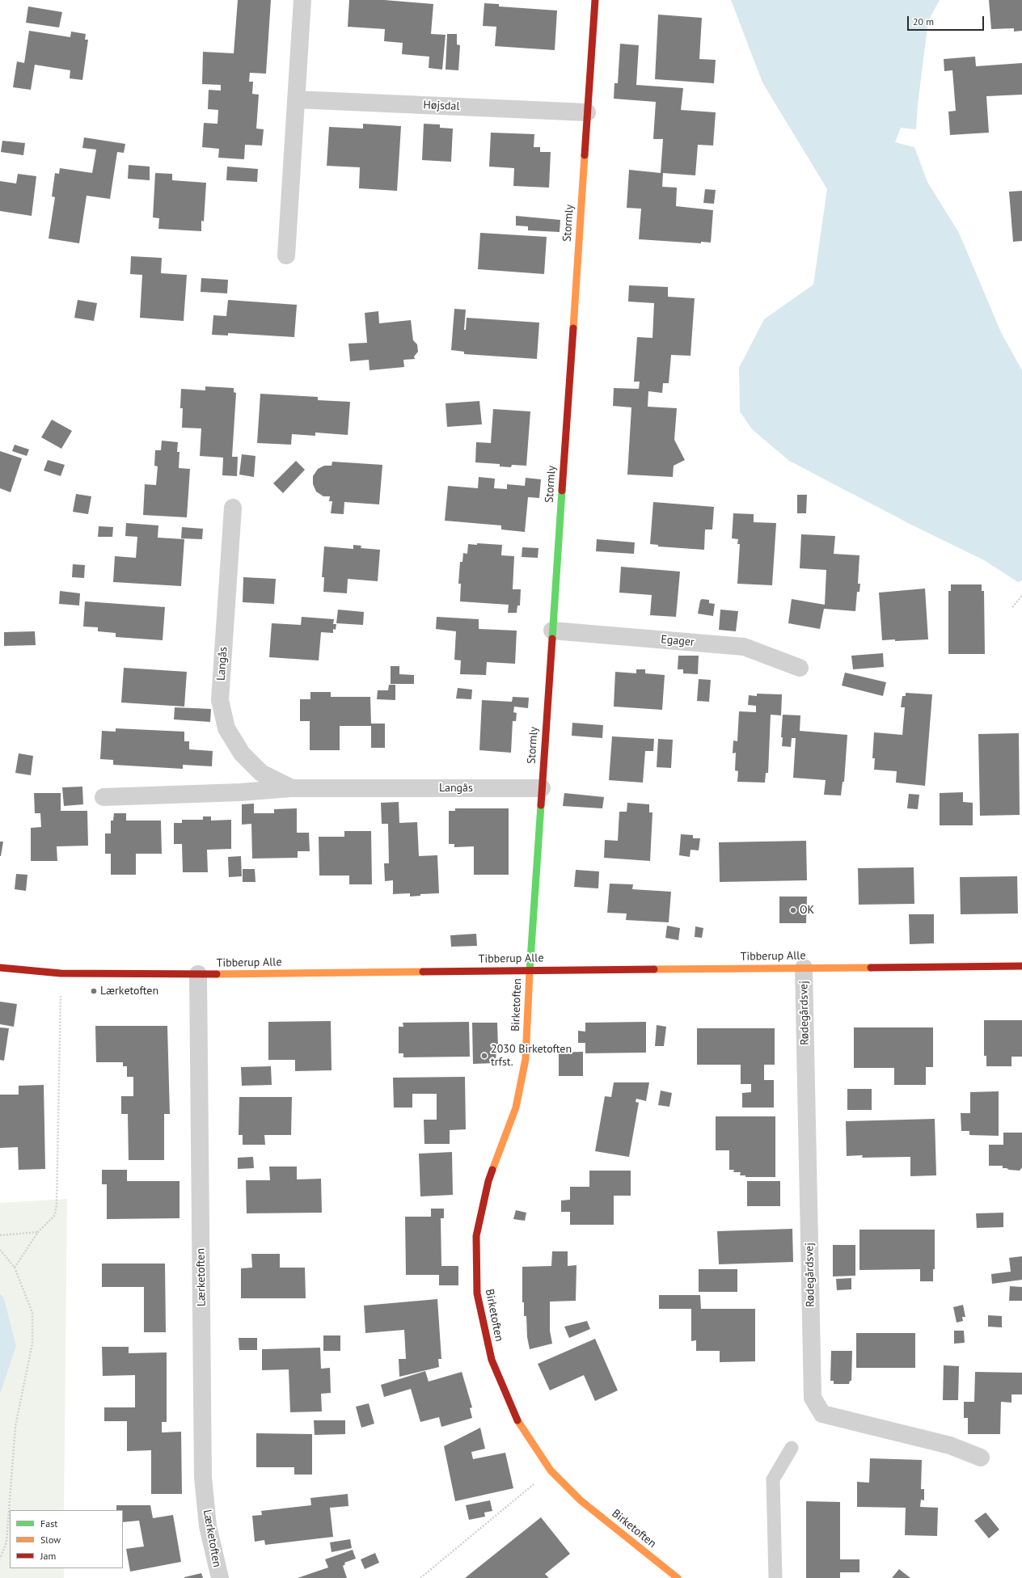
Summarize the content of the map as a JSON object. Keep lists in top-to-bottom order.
{
  "streets": {
    "street": [
      "Højsdal",
      "Stormly",
      "Egager",
      "Langås",
      "Tibberup Alle",
      "Birketoften",
      "Rødegårdsvej",
      "Lærketoften"
    ]
  },
  "crossings": [
    ["Højsdal", "Stormly"],
    ["Stormly", "Egager"],
    ["Stormly", "Langås"],
    ["Stormly", "Tibberup Alle"],
    ["Stormly", "Birketoften"],
    ["Tibberup Alle", "Birketoften"],
    ["Tibberup Alle", "Rødegårdsvej"],
    ["Tibberup Alle", "Lærketoften"]
  ],
  "places": ["OK", "Lærketoften", "2030 Birketoften trfst."],
  "legend": ["Fast", "Slow", "Jam"],
  "scale_bar": "20 m"
}
